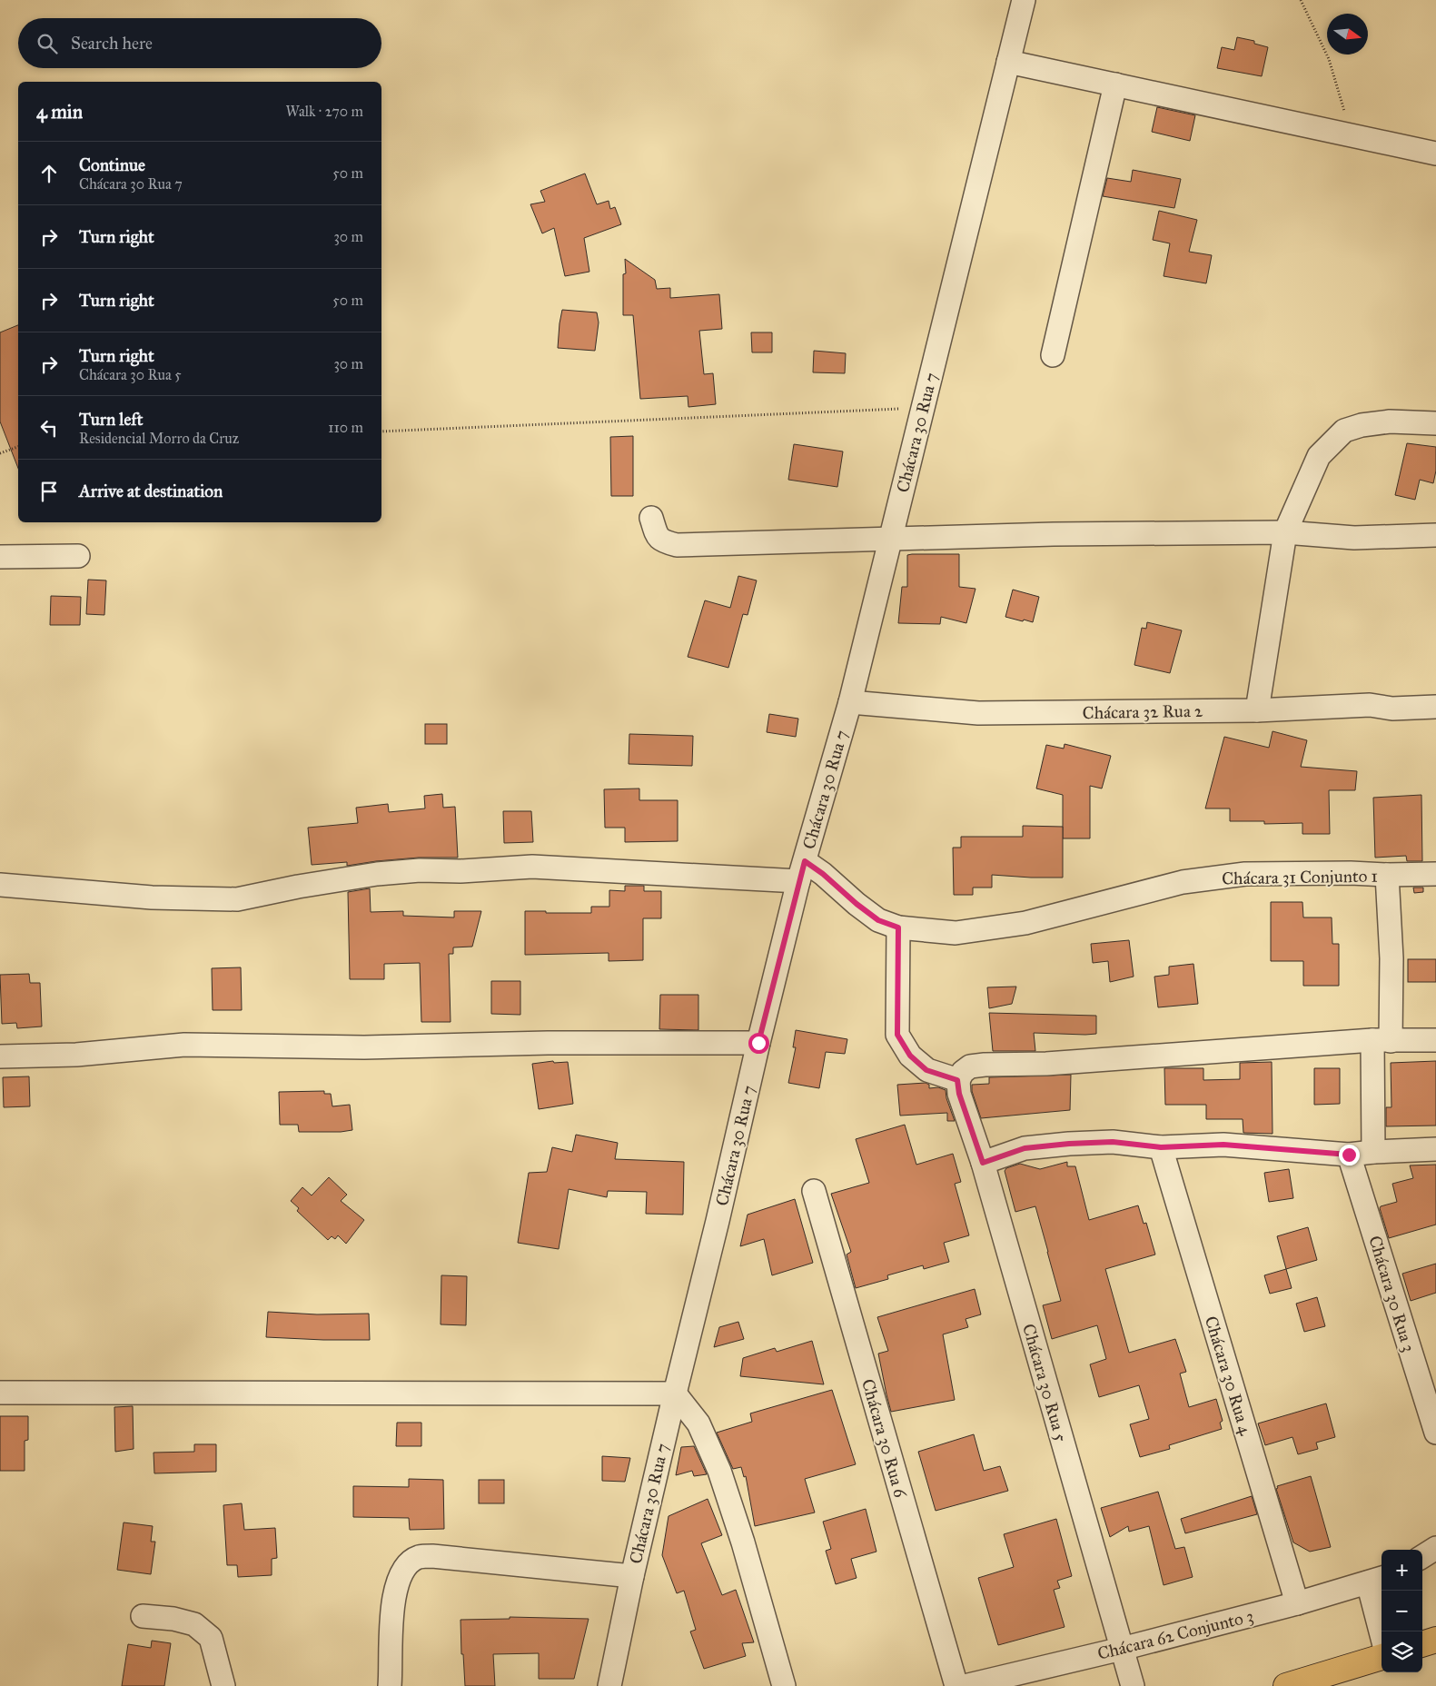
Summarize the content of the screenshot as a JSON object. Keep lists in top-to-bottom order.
{
  "streets": {
    "street": [
      "Chácara 30 Rua 7",
      "Chácara 32 Rua 2",
      "Chácara 31 Conjunto 1",
      "Chácara 30 Rua 3",
      "Chácara 30 Rua 4",
      "Chácara 30 Rua 5",
      "Chácara 30 Rua 6",
      "Chácara 62 Conjunto 3"
    ]
  },
  "crossings": [
    ["Chácara 30 Rua 7", "Chácara 32 Rua 2"],
    ["Chácara 30 Rua 7", "Chácara 31 Conjunto 1"],
    ["Chácara 30 Rua 4", "Chácara 62 Conjunto 3"],
    ["Chácara 30 Rua 5", "Chácara 62 Conjunto 3"]
  ],
  "north": "right",
  "page": {
    "search": "Search here",
    "heading": ["4 min", "Walk · 270 m"],
    "list": [
      ["Continue", "Chácara 30 Rua 7", "50 m"],
      ["Turn right", "30 m"],
      ["Turn right", "50 m"],
      ["Turn right", "Chácara 30 Rua 5", "30 m"],
      ["Turn left", "Residencial Morro da Cruz", "110 m"],
      "Arrive at destination"
    ],
    "map_buttons": ["+", "−"]
  }
}
